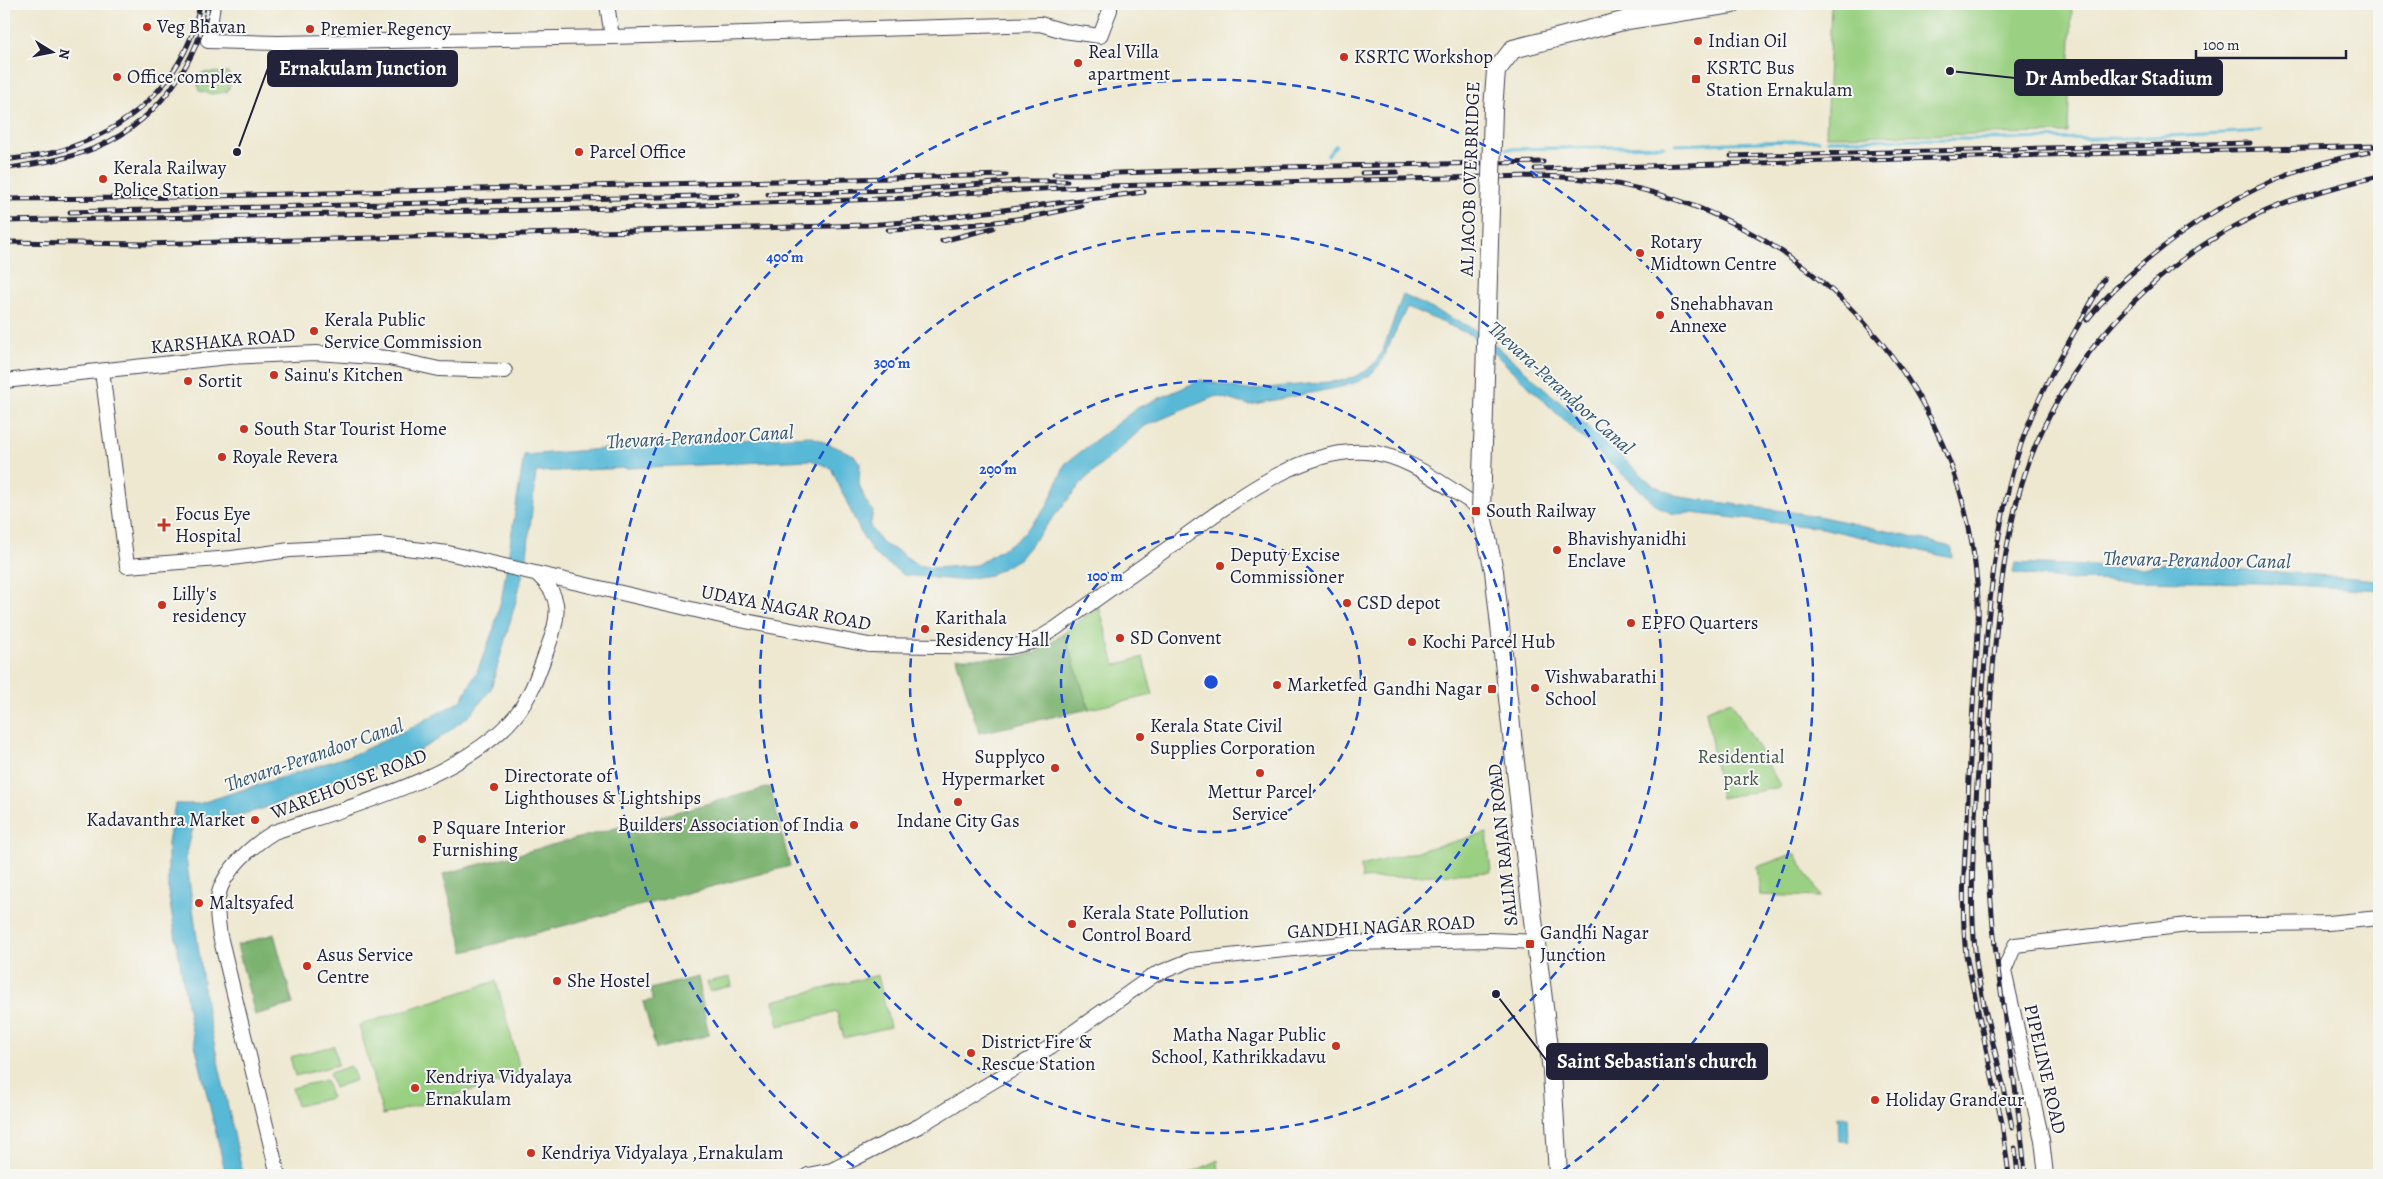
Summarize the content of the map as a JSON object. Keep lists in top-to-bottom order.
{
  "streets": {
    "main road": ["AL JACOB OVERBRIDGE", "SALIM RAJAN ROAD"],
    "street": [
      "KARSHAKA ROAD",
      "UDAYA NAGAR ROAD",
      "WAREHOUSE ROAD",
      "GANDHI NAGAR ROAD",
      "PIPELINE ROAD"
    ]
  },
  "crossings": [
    ["AL JACOB OVERBRIDGE", "UDAYA NAGAR ROAD"],
    ["AL JACOB OVERBRIDGE", "SALIM RAJAN ROAD"],
    ["KARSHAKA ROAD", "UDAYA NAGAR ROAD"],
    ["UDAYA NAGAR ROAD", "WAREHOUSE ROAD"],
    ["UDAYA NAGAR ROAD", "SALIM RAJAN ROAD"],
    ["SALIM RAJAN ROAD", "GANDHI NAGAR ROAD"]
  ],
  "water": ["Thevara-Perandoor Canal"],
  "parks": ["Residential park"],
  "places": {
    "other": [
      "Veg Bhavan",
      "Premier Regency",
      "Indian Oil",
      "KSRTC Workshop",
      "Real Villa apartment",
      "Dr Ambedkar Stadium",
      "Office complex",
      "Ernakulam Junction",
      "Parcel Office",
      "Kerala Railway Police Station",
      "Rotary Midtown Centre",
      "Snehabhavan Annexe",
      "Kerala Public Service Commission",
      "Sainu's Kitchen",
      "Sortit",
      "South Star Tourist Home",
      "Royale Revera",
      "Bhavishyanidhi Enclave",
      "Deputy Excise Commissioner",
      "CSD depot",
      "Lilly's residency",
      "EPFO Quarters",
      "Karithala Residency Hall",
      "SD Convent",
      "Kochi Parcel Hub",
      "Marketfed",
      "Vishwabarathi School",
      "Kerala State Civil Supplies Corporation",
      "Supplyco Hypermarket",
      "Mettur Parcel Service",
      "Directorate of Lighthouses & Lightships",
      "Indane City Gas",
      "Kadavanthra Market",
      "Builders' Association of India",
      "P Square Interior Furnishing",
      "Maltsyafed",
      "Kerala State Pollution Control Board",
      "Asus Service Centre",
      "She Hostel",
      "Saint Sebastian's church",
      "Matha Nagar Public School, Kathrikkadavu",
      "District Fire & Rescue Station",
      "Kendriya Vidyalaya Ernakulam",
      "Holiday Grandeur",
      "Kendriya Vidyalaya ,Ernakulam"
    ],
    "transit": [
      "KSRTC Bus Station Ernakulam",
      "South Railway",
      "Gandhi Nagar",
      "Gandhi Nagar Junction"
    ],
    "health": ["Focus Eye Hospital"]
  },
  "scale_bar": "100 m",
  "north": "right",
  "rings": [
    "400 m",
    "300 m",
    "200 m",
    "100 m"
  ]
}
